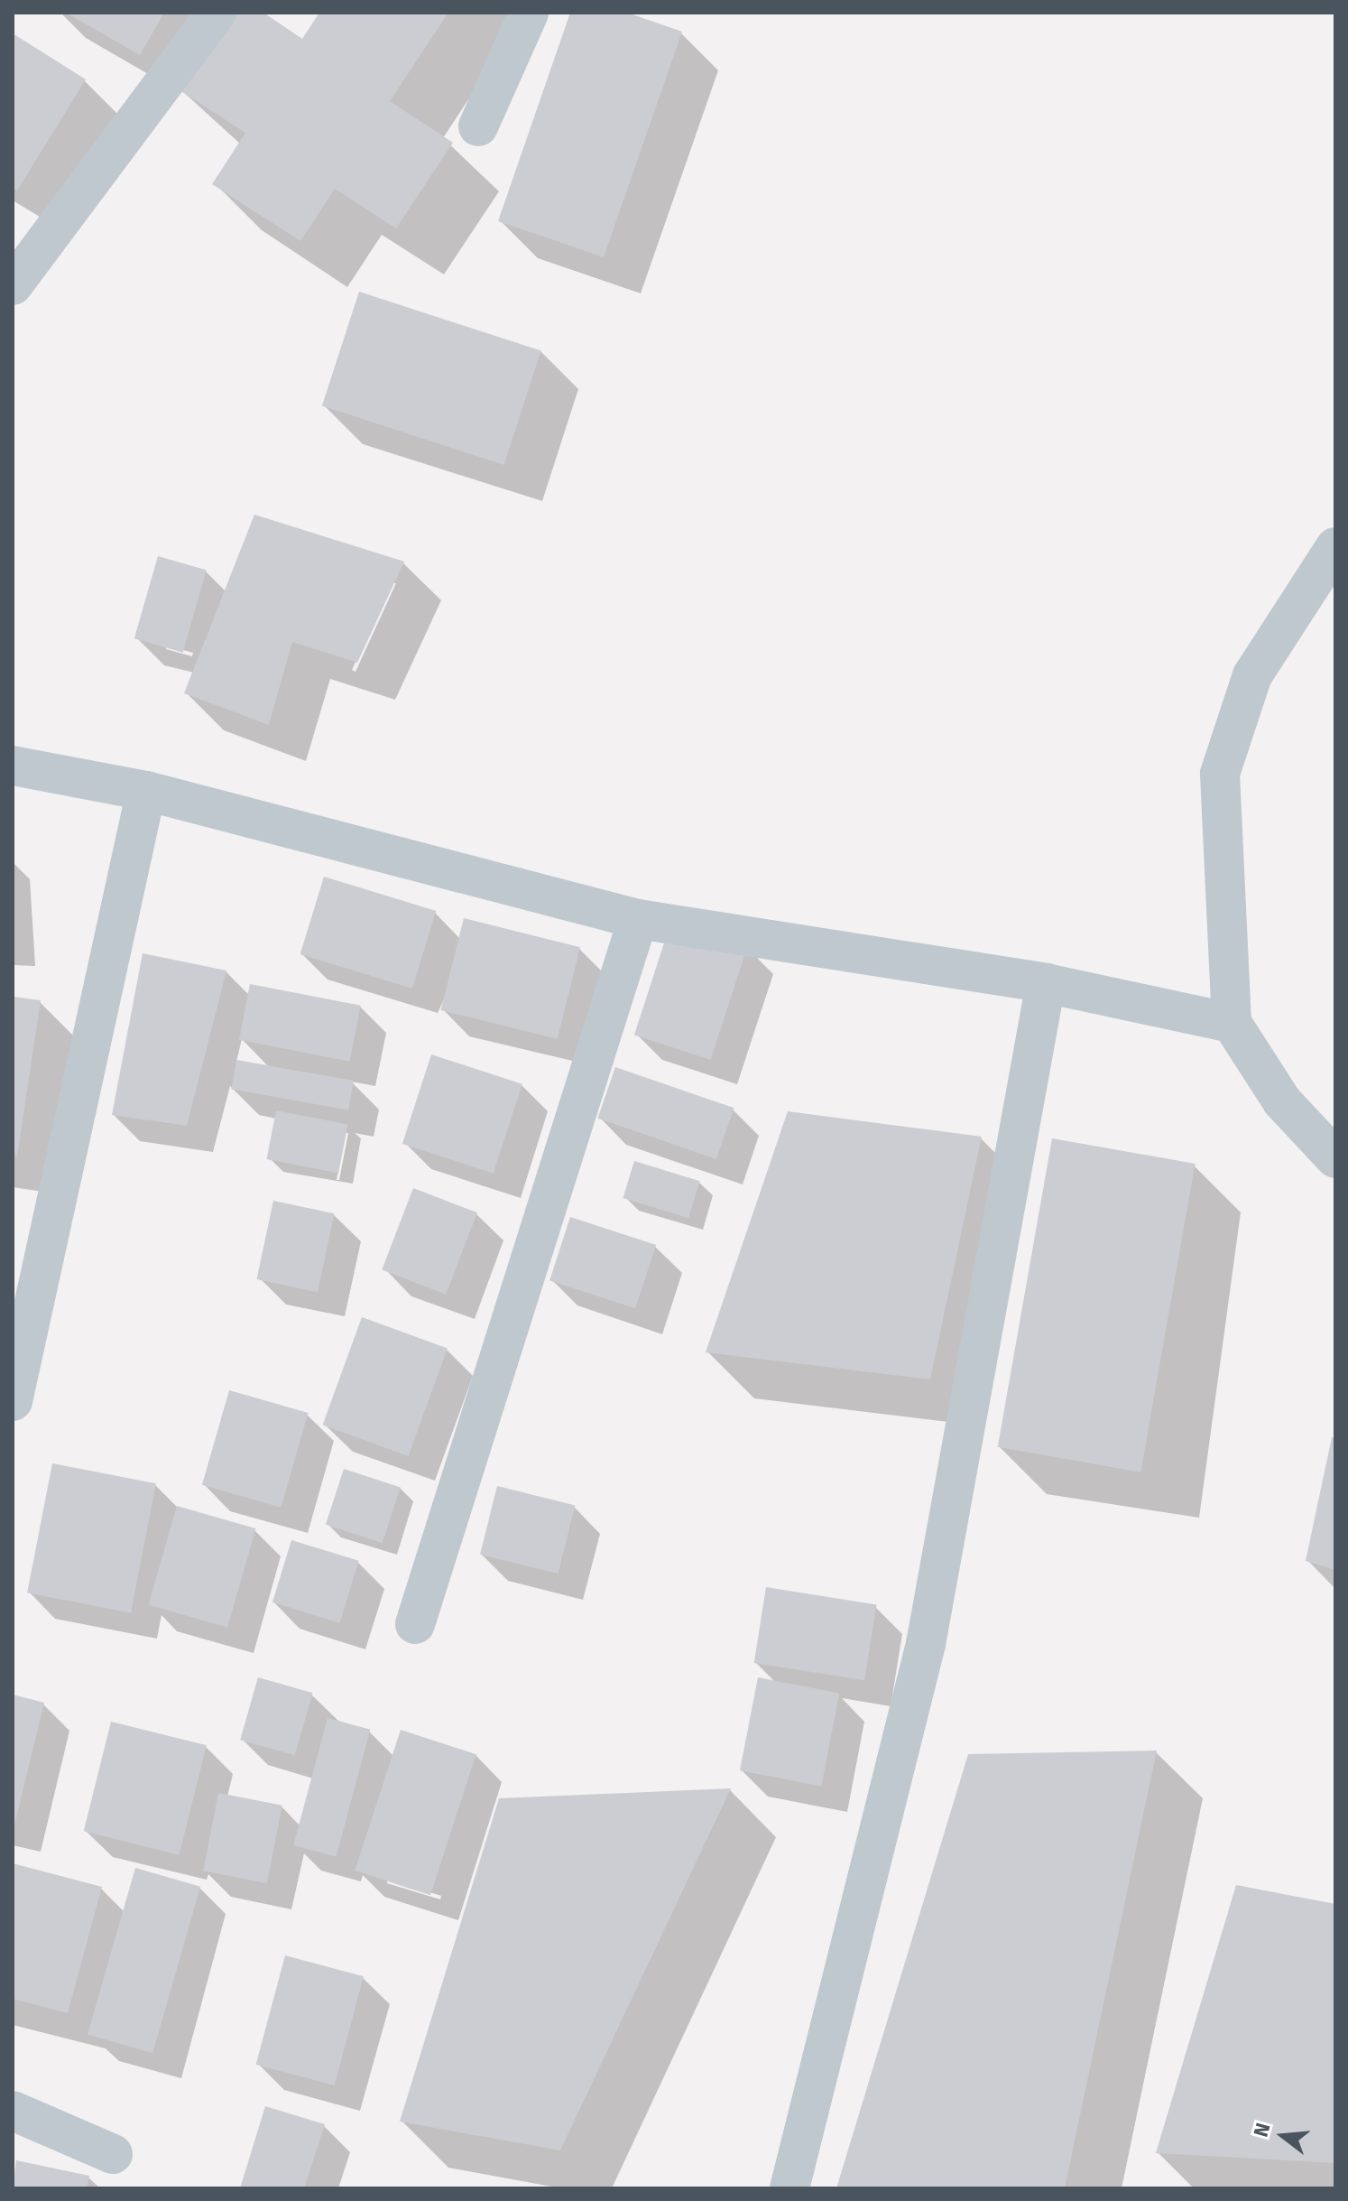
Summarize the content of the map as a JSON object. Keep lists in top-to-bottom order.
{
  "north": "left"
}
